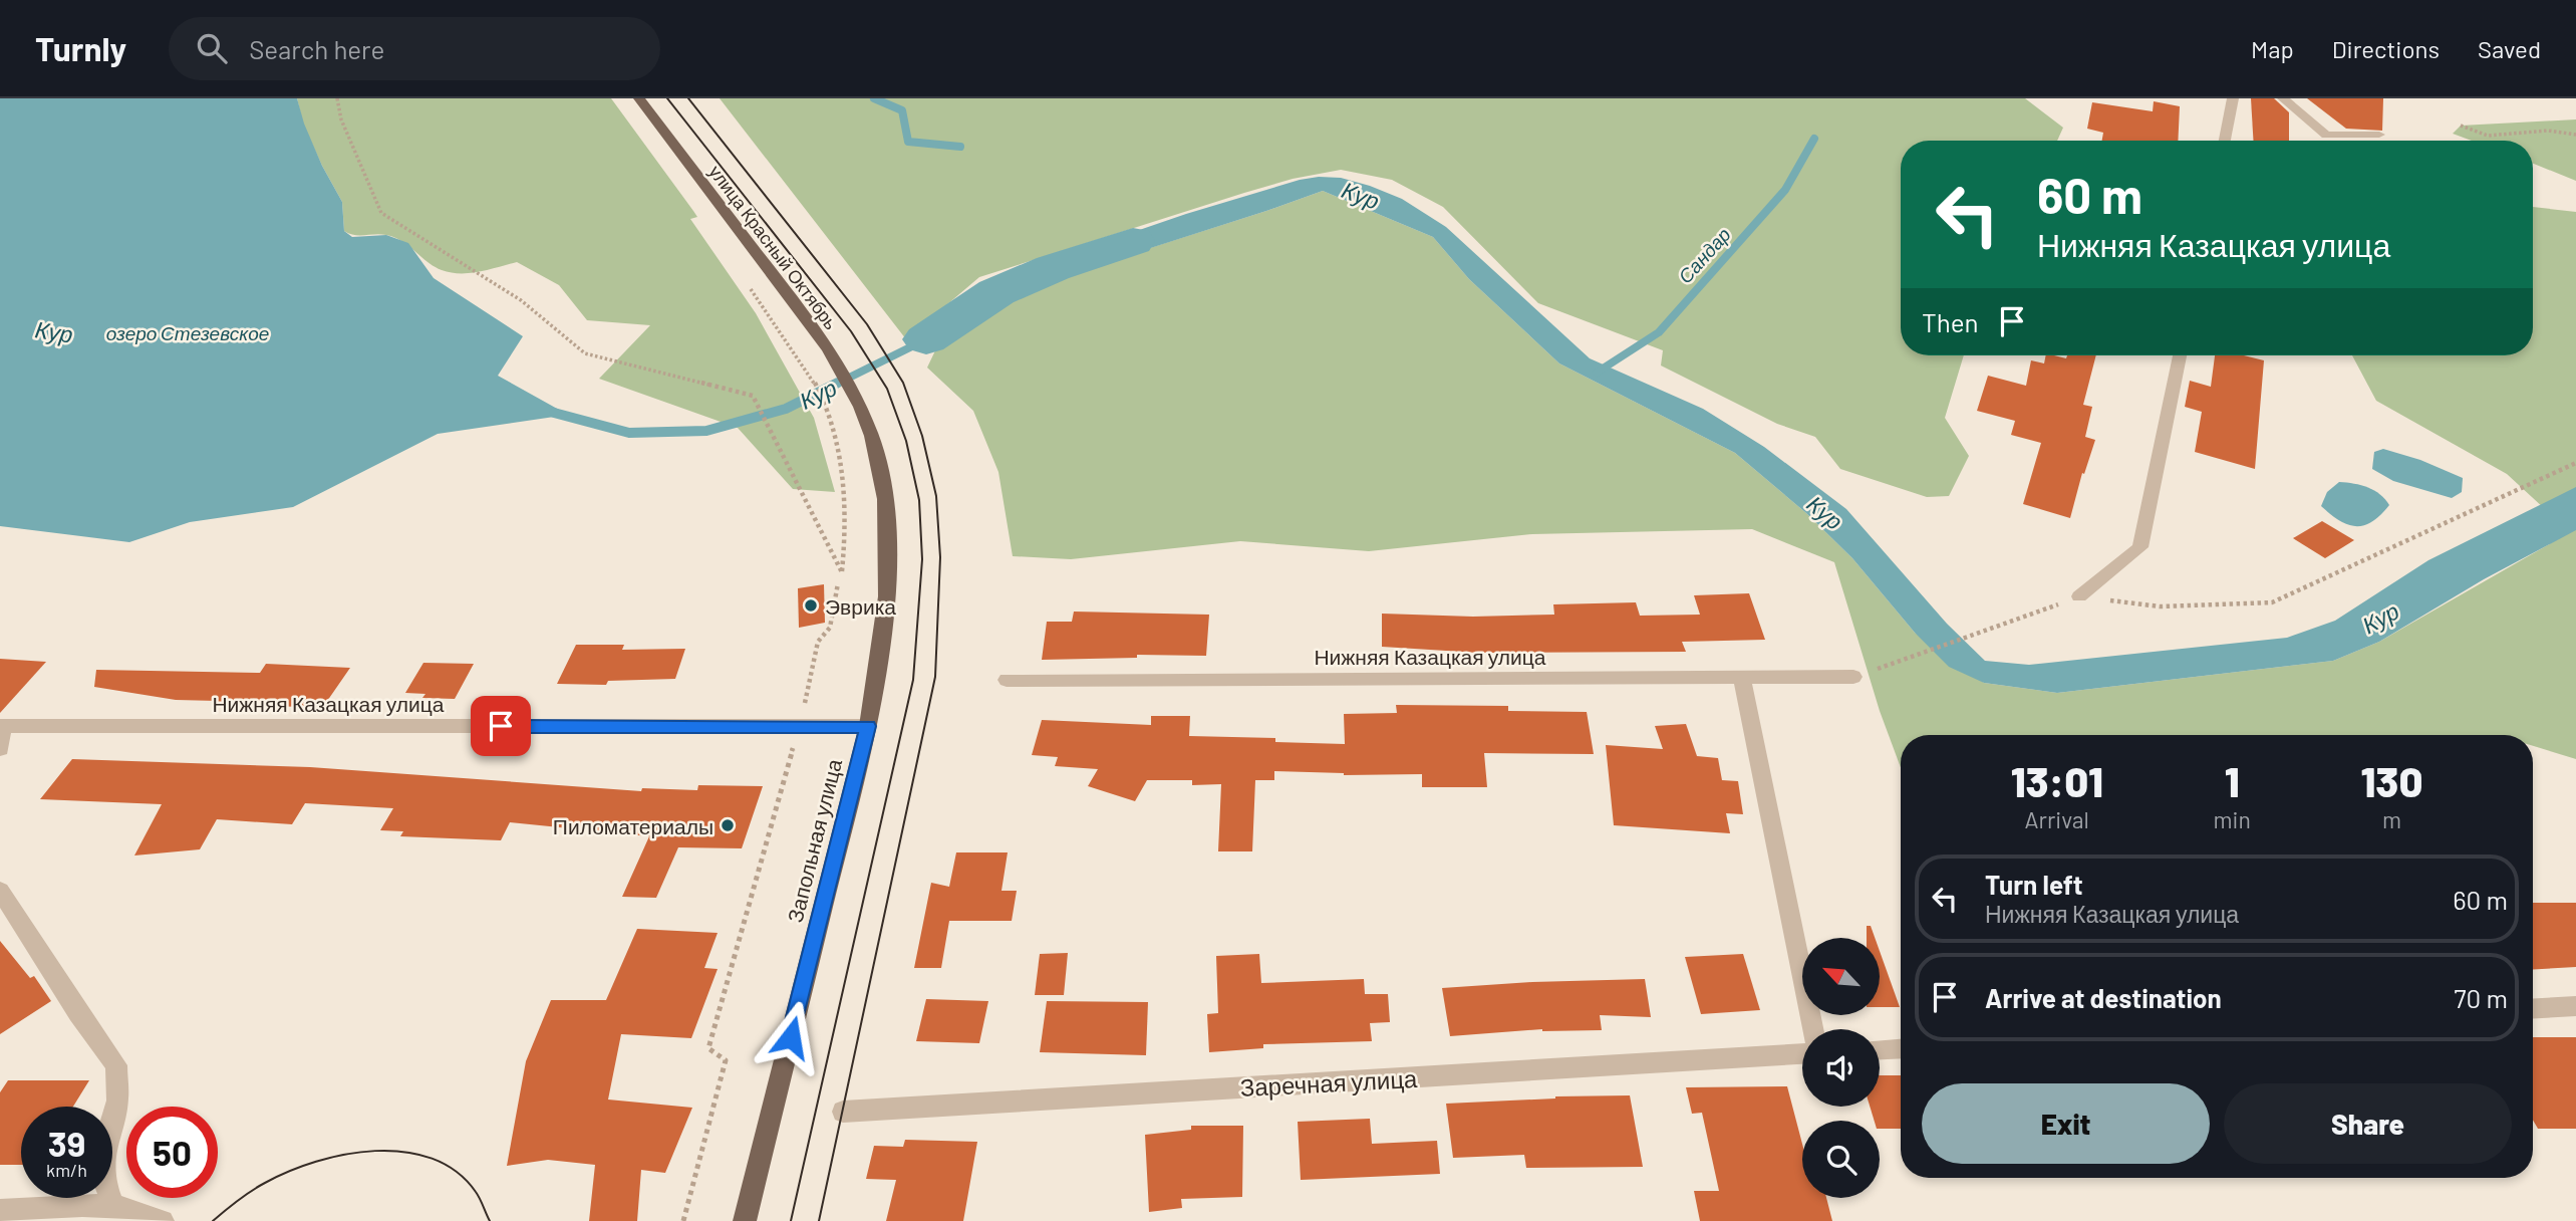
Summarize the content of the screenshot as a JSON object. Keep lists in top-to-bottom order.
{
  "streets": {
    "main road": ["улица Красный Октябрь", "Запольная улица"],
    "street": ["Нижняя Казацкая улица", "Заречная улица"]
  },
  "crossings": [
    ["улица Красный Октябрь", "Запольная улица"],
    ["Нижняя Казацкая улица", "Запольная улица"]
  ],
  "water": ["Кур", "Сандар", "озеро Стезевское"],
  "places": ["Эврика", "Пиломатериалы"],
  "north": "top left",
  "page": {
    "header": "Turnly",
    "search": "Search here",
    "nav": ["Map", "Directions", "Saved"],
    "turn": ["60 m", "Нижняя Казацкая улица"],
    "then": "Then",
    "eta": [
      "13:01",
      "Arrival",
      "1",
      "min",
      "130",
      "m"
    ],
    "list": [
      {
        "name": "Turn left",
        "note": "Нижняя Казацкая улица",
        "value": "60 m"
      },
      {
        "name": "Arrive at destination",
        "value": "70 m"
      }
    ],
    "buttons": ["Exit", "Share"],
    "speed": "39 km/h",
    "limit": "50"
  }
}
